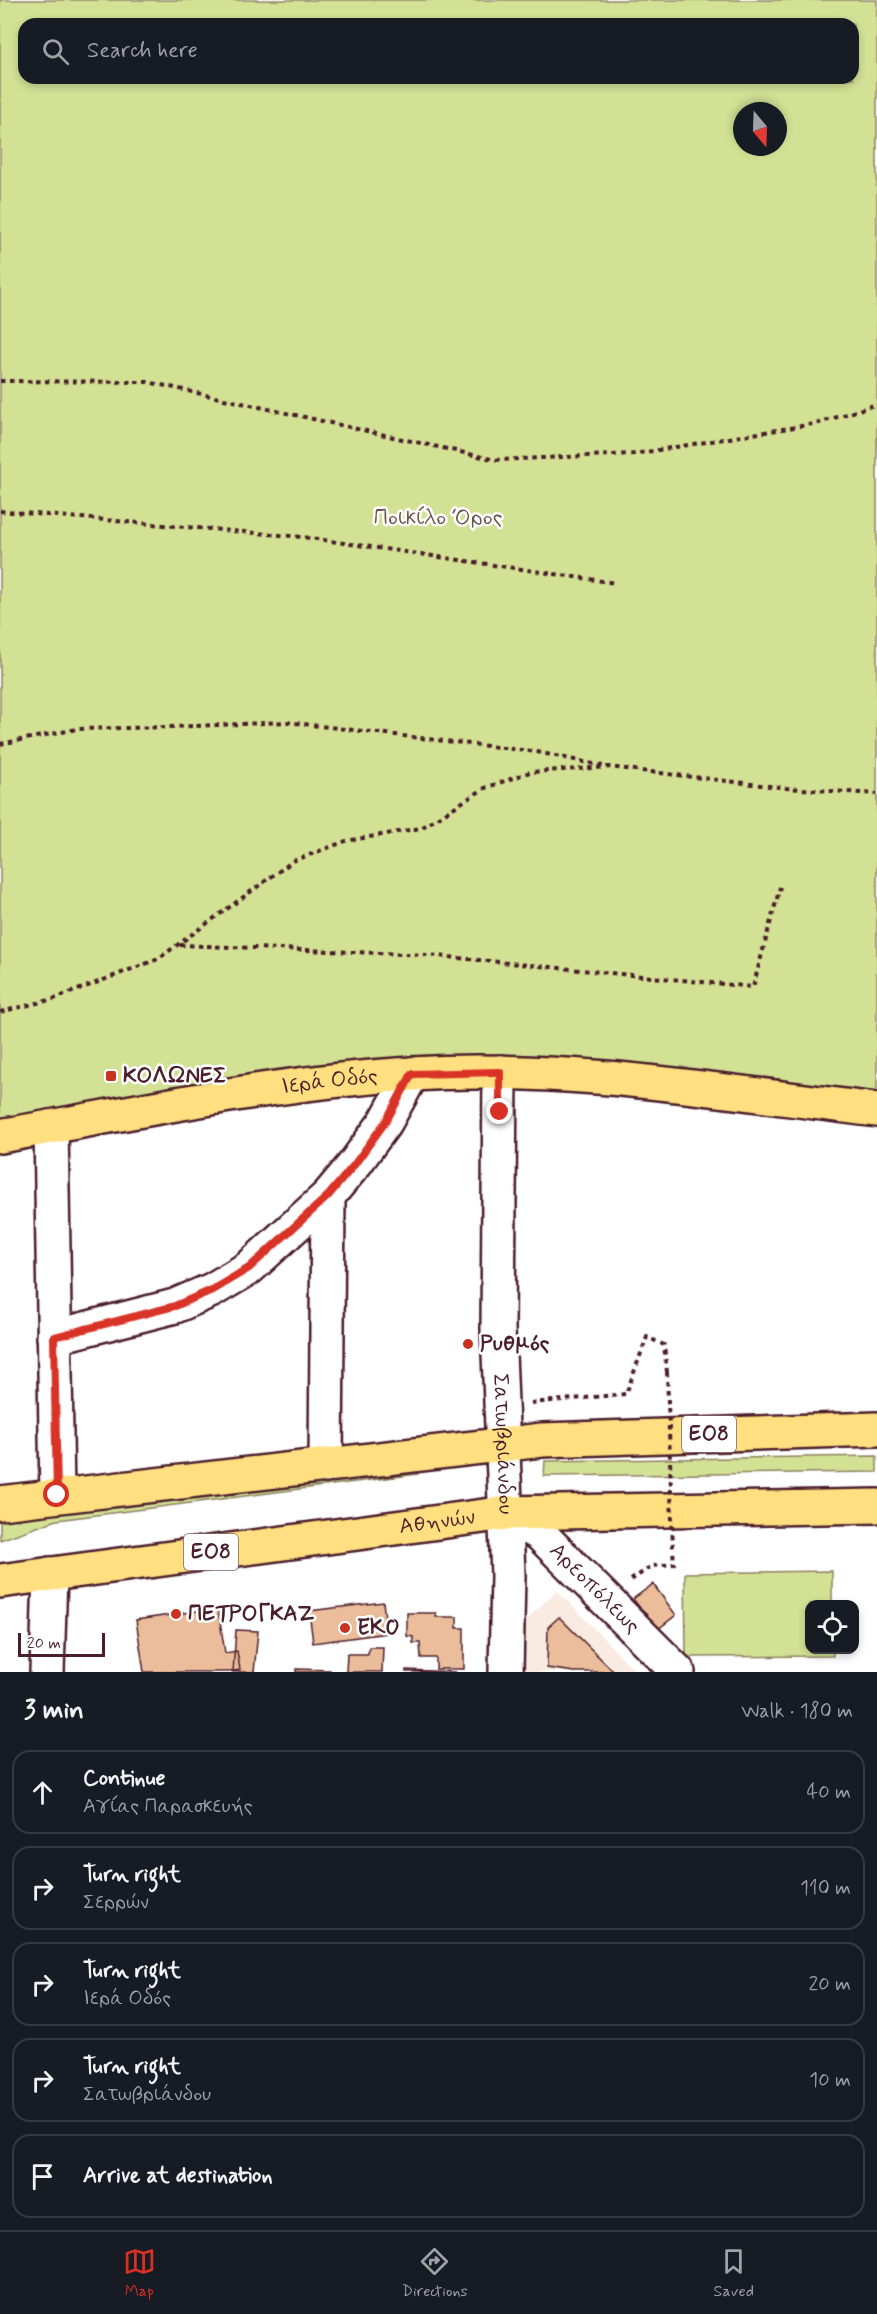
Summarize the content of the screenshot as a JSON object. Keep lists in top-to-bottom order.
{
  "streets": {
    "main road": ["Ιερά Οδός", "ΕΟ8", "Αθηνών"],
    "street": ["Σατωβριάνδου", "Αρεοπόλεως"]
  },
  "crossings": [
    ["Ιερά Οδός", "Σατωβριάνδου"],
    ["ΕΟ8", "Σατωβριάνδου"],
    ["Σατωβριάνδου", "Αθηνών"],
    ["Σατωβριάνδου", "Αρεοπόλεως"],
    ["Αθηνών", "Αρεοπόλεως"]
  ],
  "parks": ["Ποικίλο Όρος"],
  "places": {
    "transit": ["ΚΟΛΩΝΕΣ"],
    "other": ["Ρυθμός", "ΠΕΤΡΟΓΚΑΖ", "EKO"]
  },
  "scale_bar": "20 m",
  "north": "bottom",
  "page": {
    "search": "Search here",
    "scale": "20 m",
    "heading": ["3 min", "Walk · 180 m"],
    "list": [
      ["Continue", "Αγίας Παρασκευής", "40 m"],
      ["Turn right", "Σερρών", "110 m"],
      ["Turn right", "Ιερά Οδός", "20 m"],
      ["Turn right", "Σατωβριάνδου", "10 m"],
      "Arrive at destination"
    ],
    "nav": ["Map", "Directions", "Saved"]
  }
}
